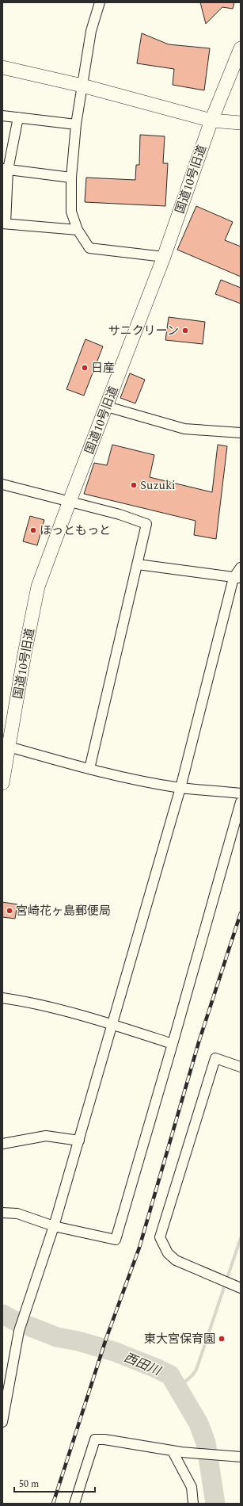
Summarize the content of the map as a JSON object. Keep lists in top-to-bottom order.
{
  "streets": {
    "street": ["国道10号旧道"]
  },
  "water": ["西田川"],
  "places": [
    "サニクリーン",
    "日産",
    "Suzuki",
    "ほっともっと",
    "宮崎花ヶ島郵便局",
    "東大宮保育園"
  ],
  "scale_bar": "50 m"
}
